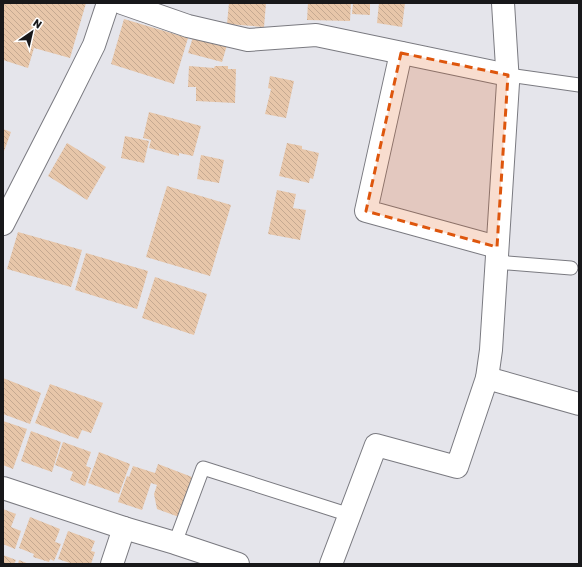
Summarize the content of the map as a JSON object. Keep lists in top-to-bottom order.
{
  "north": "top right"
}
